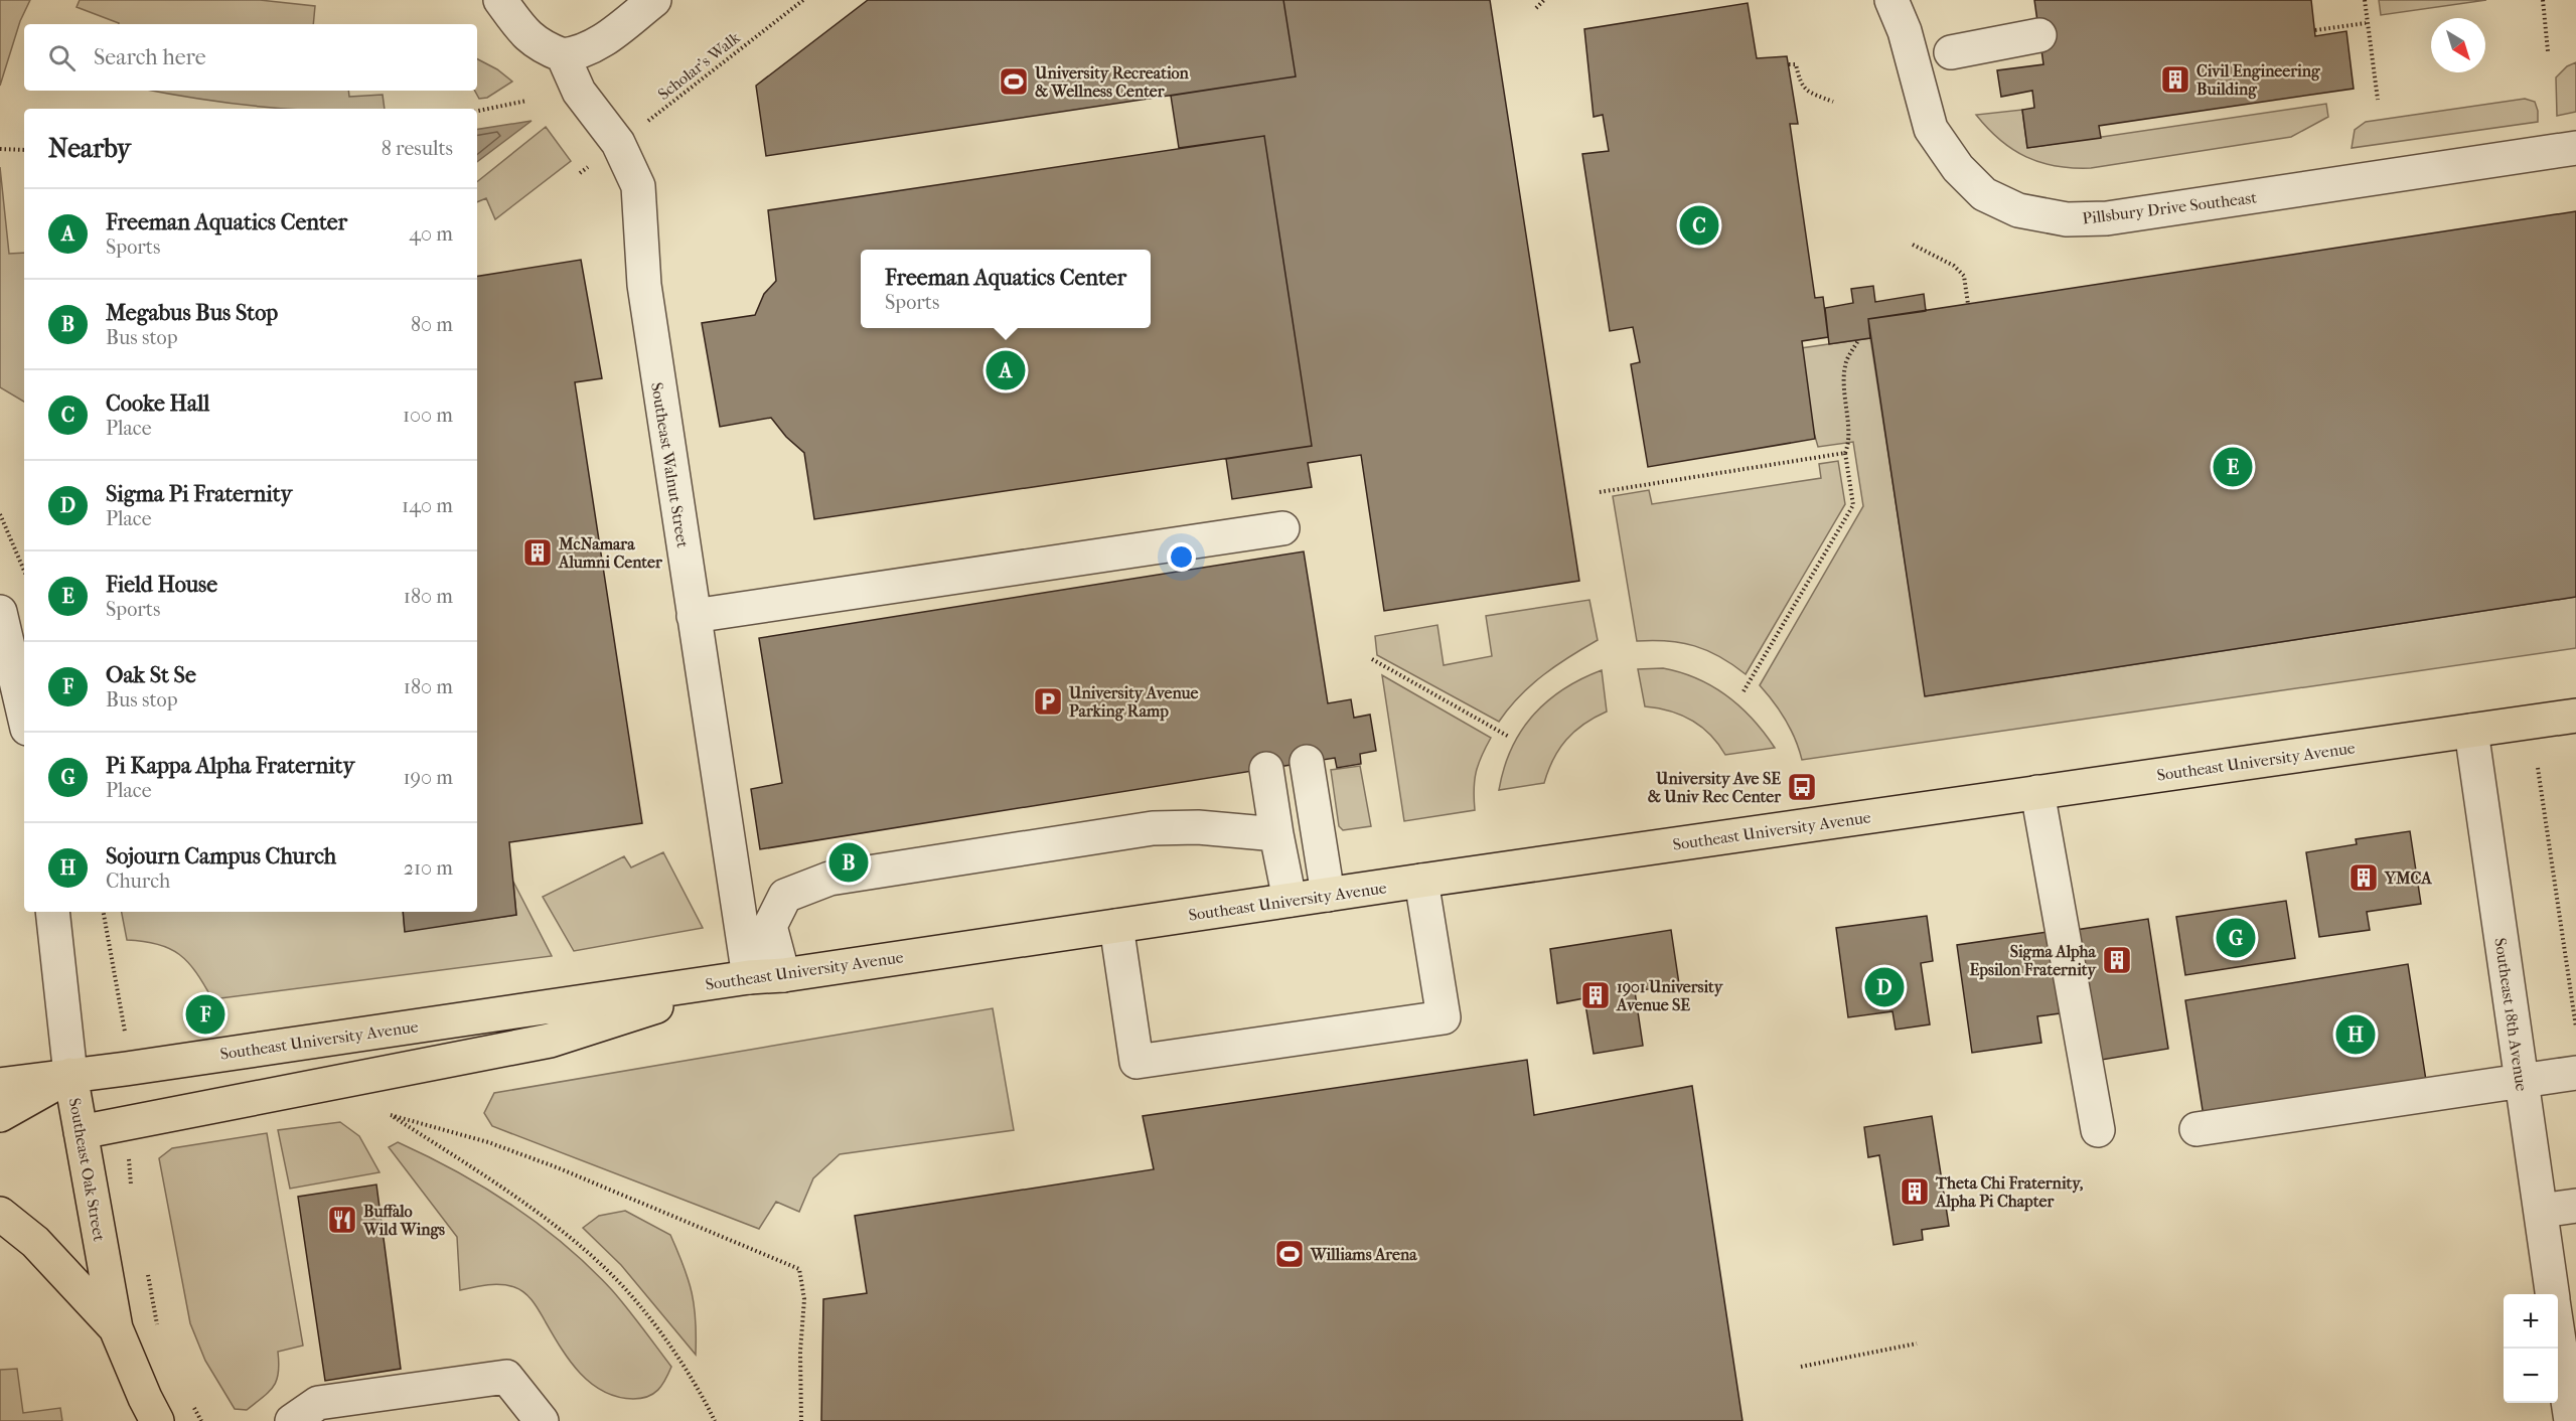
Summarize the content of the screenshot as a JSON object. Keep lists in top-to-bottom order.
{
  "streets": {
    "main road": ["Southeast University Avenue", "Southeast Oak Street"],
    "street": ["Pillsbury Drive Southeast", "Southeast Walnut Street", "Southeast 18th Avenue"],
    "path": ["Scholar's Walk"]
  },
  "crossings": [
    ["Southeast Walnut Street", "Southeast University Avenue"],
    ["Southeast University Avenue", "Southeast 18th Avenue"],
    ["Southeast University Avenue", "Southeast Oak Street"]
  ],
  "places": {
    "building": [
      "Civil Engineering Building",
      "McNamara Alumni Center",
      "YMCA",
      "Sigma Alpha Epsilon Fraternity",
      "1901 University Avenue SE",
      "Theta Chi Fraternity, Alpha Pi Chapter"
    ],
    "sports": ["University Recreation & Wellness Center", "Williams Arena"],
    "parking": ["University Avenue Parking Ramp"],
    "bus stop": ["University Ave SE & Univ Rec Center"],
    "restaurant": ["Buffalo Wild Wings"]
  },
  "north": "bottom right",
  "page": {
    "search": "Search here",
    "heading": ["Nearby", "8 results"],
    "list": [
      {
        "mark": "A",
        "name": "Freeman Aquatics Center",
        "note": "Sports",
        "value": "40 m"
      },
      {
        "mark": "B",
        "name": "Megabus Bus Stop",
        "note": "Bus stop",
        "value": "80 m"
      },
      {
        "mark": "C",
        "name": "Cooke Hall",
        "note": "Place",
        "value": "100 m"
      },
      {
        "mark": "D",
        "name": "Sigma Pi Fraternity",
        "note": "Place",
        "value": "140 m"
      },
      {
        "mark": "E",
        "name": "Field House",
        "note": "Sports",
        "value": "180 m"
      },
      {
        "mark": "F",
        "name": "Oak St Se",
        "note": "Bus stop",
        "value": "180 m"
      },
      {
        "mark": "G",
        "name": "Pi Kappa Alpha Fraternity",
        "note": "Place",
        "value": "190 m"
      },
      {
        "mark": "H",
        "name": "Sojourn Campus Church",
        "note": "Church",
        "value": "210 m"
      }
    ],
    "pins": [
      "C",
      "A",
      "E",
      "B",
      "G",
      "D",
      "F",
      "H"
    ],
    "popup": ["Freeman Aquatics Center", "Sports"],
    "map_buttons": ["+", "−"]
  }
}
